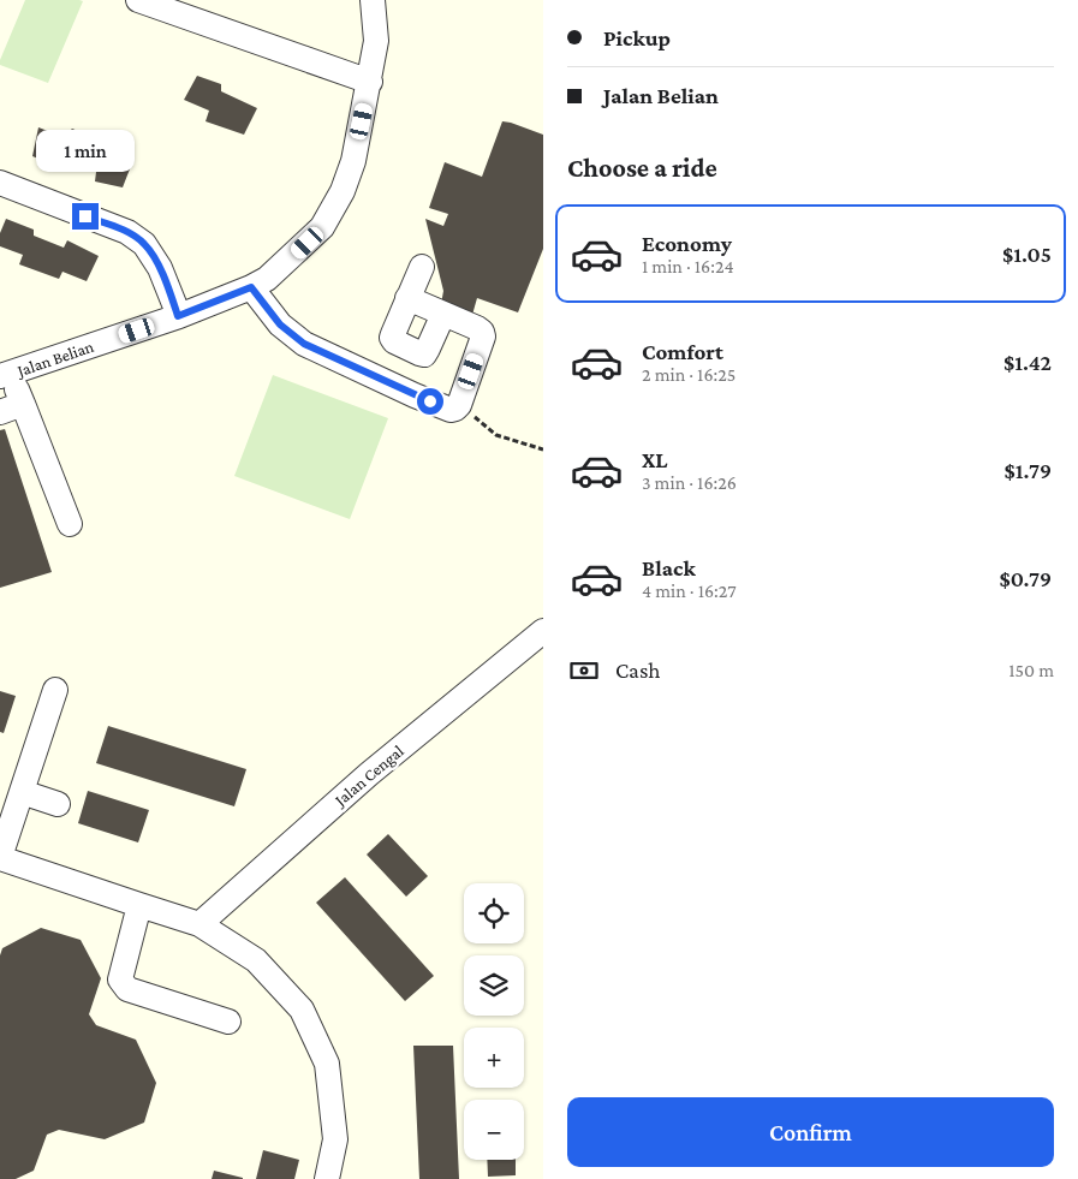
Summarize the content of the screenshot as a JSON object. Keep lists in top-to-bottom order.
{
  "streets": {
    "street": ["Jalan Belian", "Jalan Cengal"]
  },
  "page": {
    "banner": ["Pickup", "Jalan Belian"],
    "bubble": "1 min",
    "heading": "Choose a ride",
    "list": [
      {
        "name": "Economy",
        "note": "1 min · 16:24",
        "value": "$1.05"
      },
      {
        "name": "Comfort",
        "note": "2 min · 16:25",
        "value": "$1.42"
      },
      {
        "name": "XL",
        "note": "3 min · 16:26",
        "value": "$1.79"
      },
      {
        "name": "Black",
        "note": "4 min · 16:27",
        "value": "$0.79"
      }
    ],
    "pay": ["Cash", "150 m"],
    "map_buttons": ["+", "−"],
    "buttons": "Confirm"
  }
}
